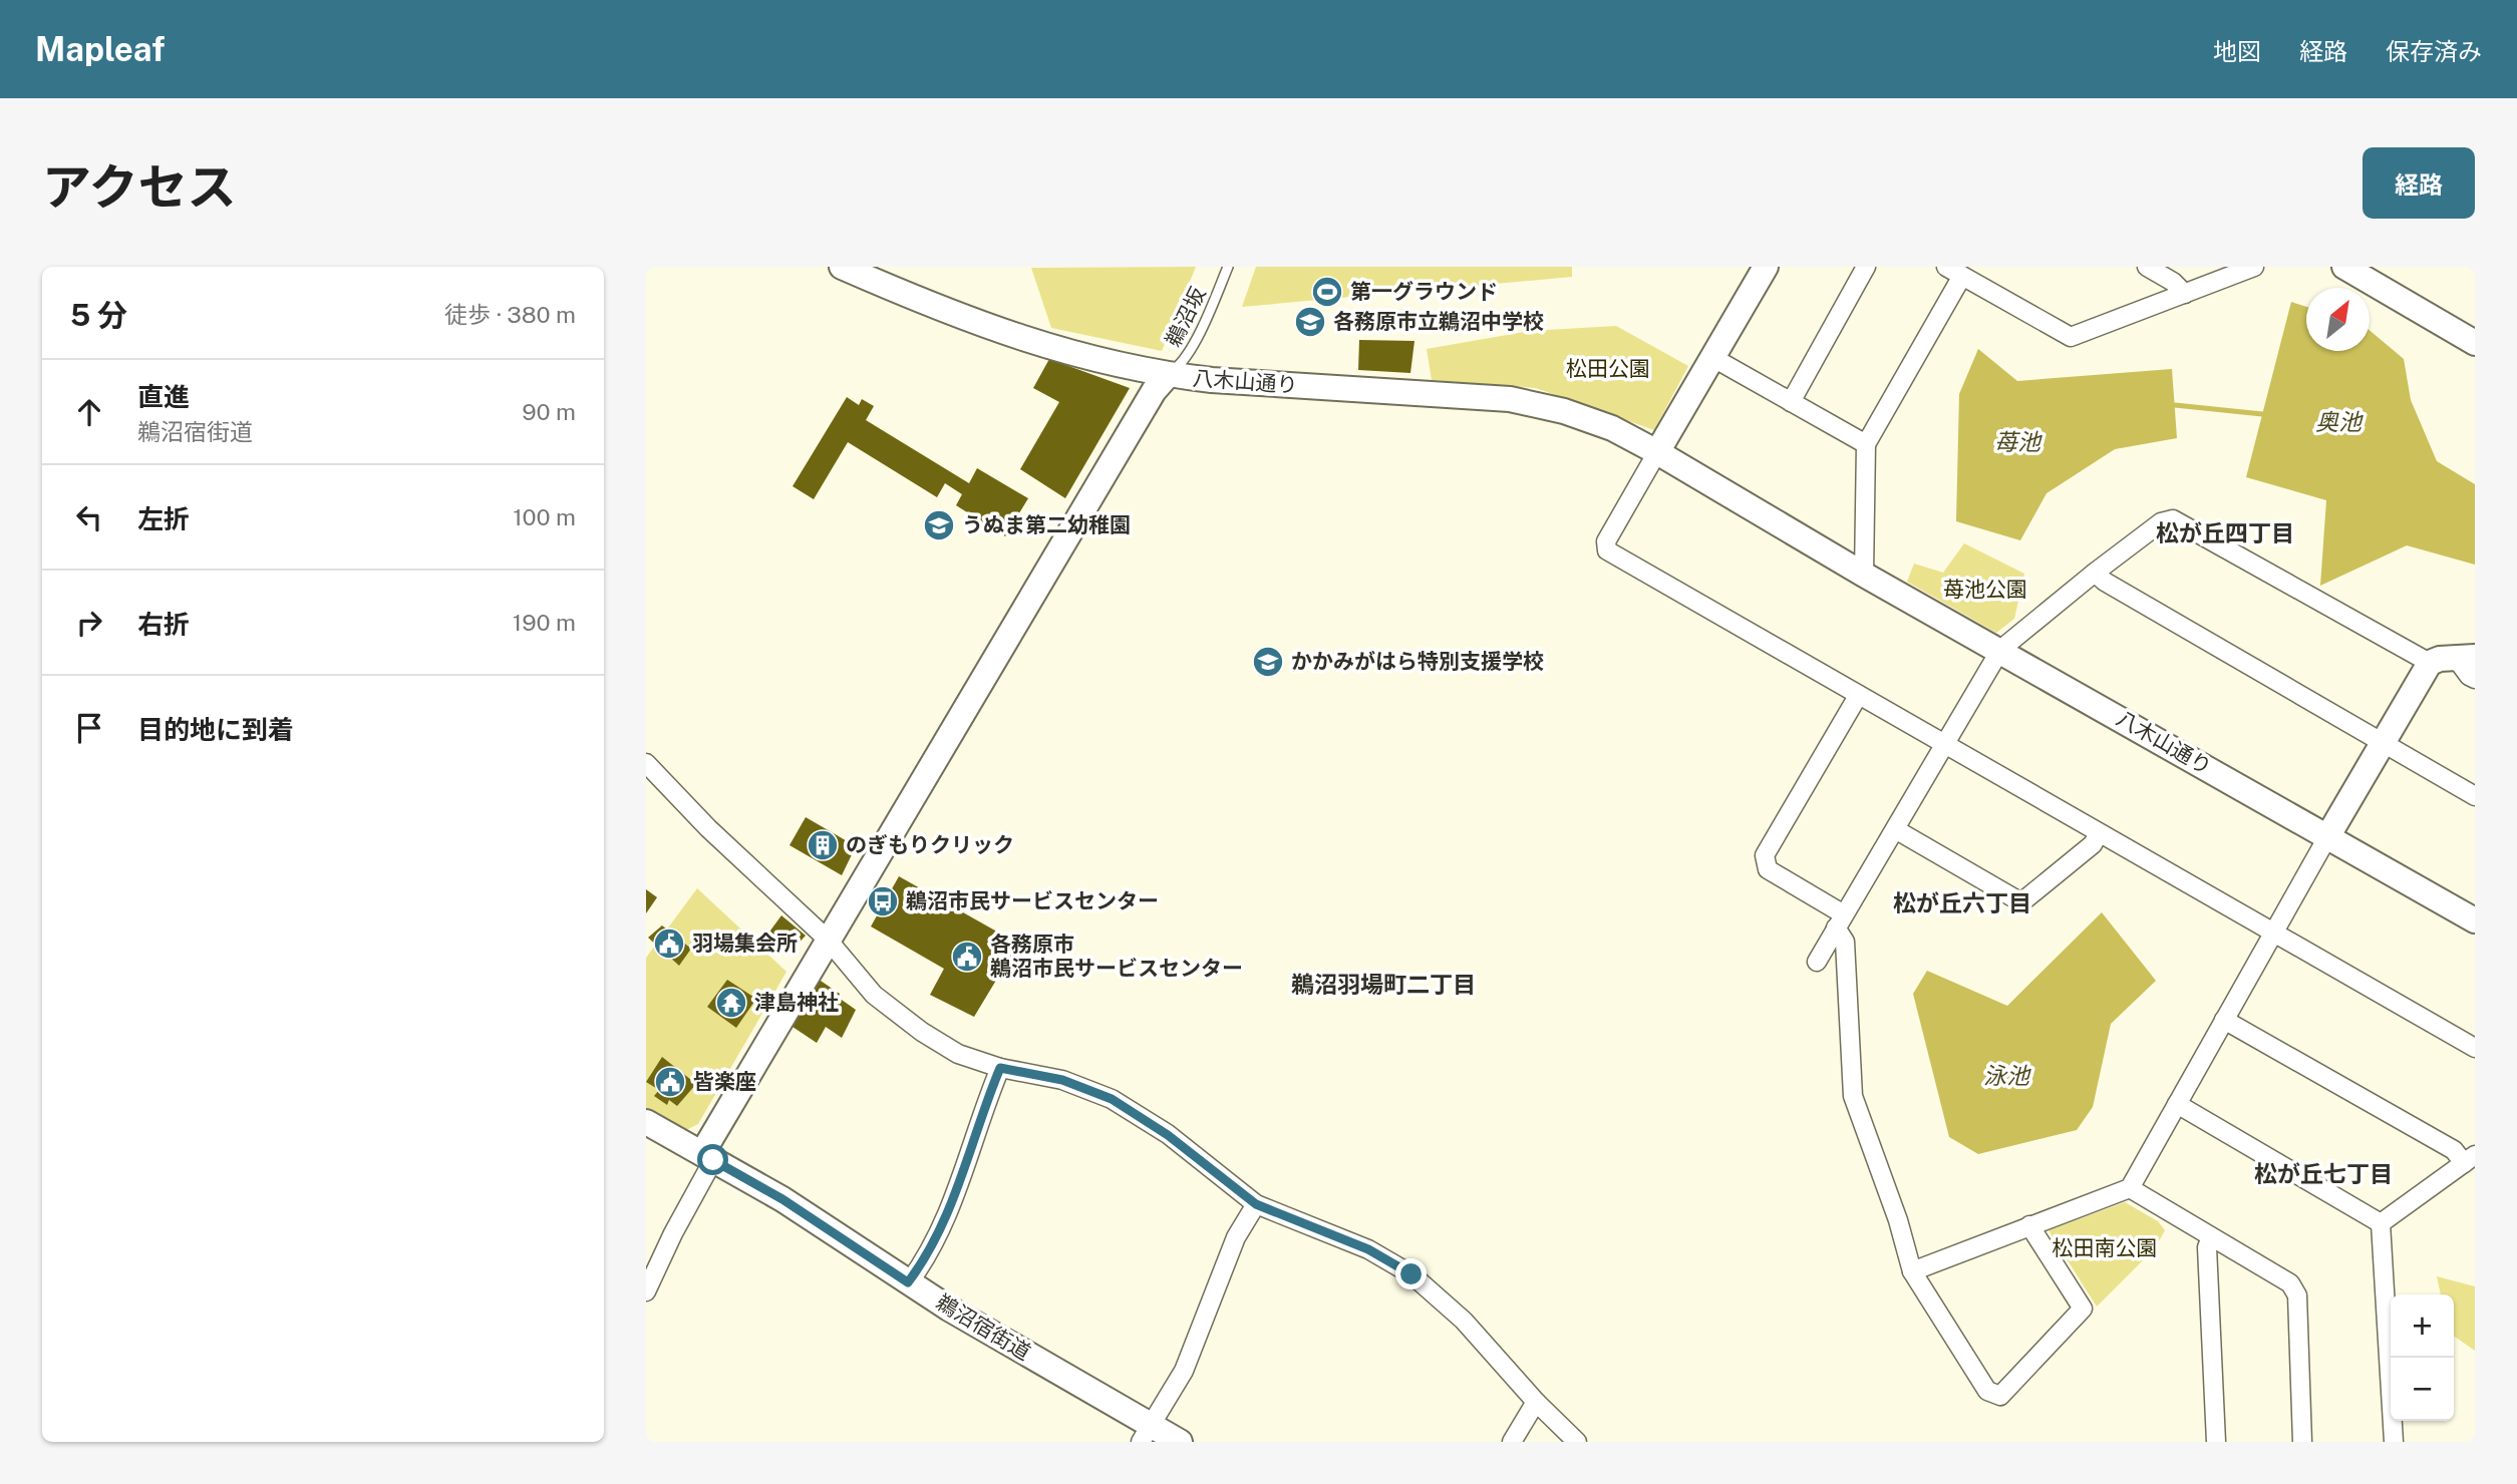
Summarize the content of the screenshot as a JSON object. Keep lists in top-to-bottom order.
{
  "streets": {
    "street": ["八木山通り", "鵜沼宿街道"],
    "lane": ["鵜沼坂"]
  },
  "crossings": [
    ["鵜沼坂", "八木山通り"]
  ],
  "districts": [
    "松が丘四丁目",
    "松が丘六丁目",
    "鵜沼羽場町二丁目",
    "松が丘七丁目"
  ],
  "water": ["奥池", "苺池", "泳池"],
  "parks": ["松田公園", "苺池公園", "松田南公園"],
  "places": {
    "sports": ["第一グラウンド"],
    "school or university": ["各務原市立鵜沼中学校", "うぬま第二幼稚園", "かかみがはら特別支援学校"],
    "building": ["のぎもりクリック"],
    "bus stop": ["鵜沼市民サービスセンター"],
    "public building": ["羽場集会所", "各務原市 鵜沼市民サービスセンター", "皆楽座"],
    "temple": ["津島神社"]
  },
  "north": "top right",
  "page": {
    "header": "Mapleaf",
    "nav": ["地図", "経路", "保存済み"],
    "title": "アクセス",
    "buttons": "経路",
    "heading": ["5 分", "徒歩 · 380 m"],
    "list": [
      ["直進", "鵜沼宿街道", "90 m"],
      ["左折", "100 m"],
      ["右折", "190 m"],
      "目的地に到着"
    ],
    "map_buttons": ["+", "−"]
  }
}
